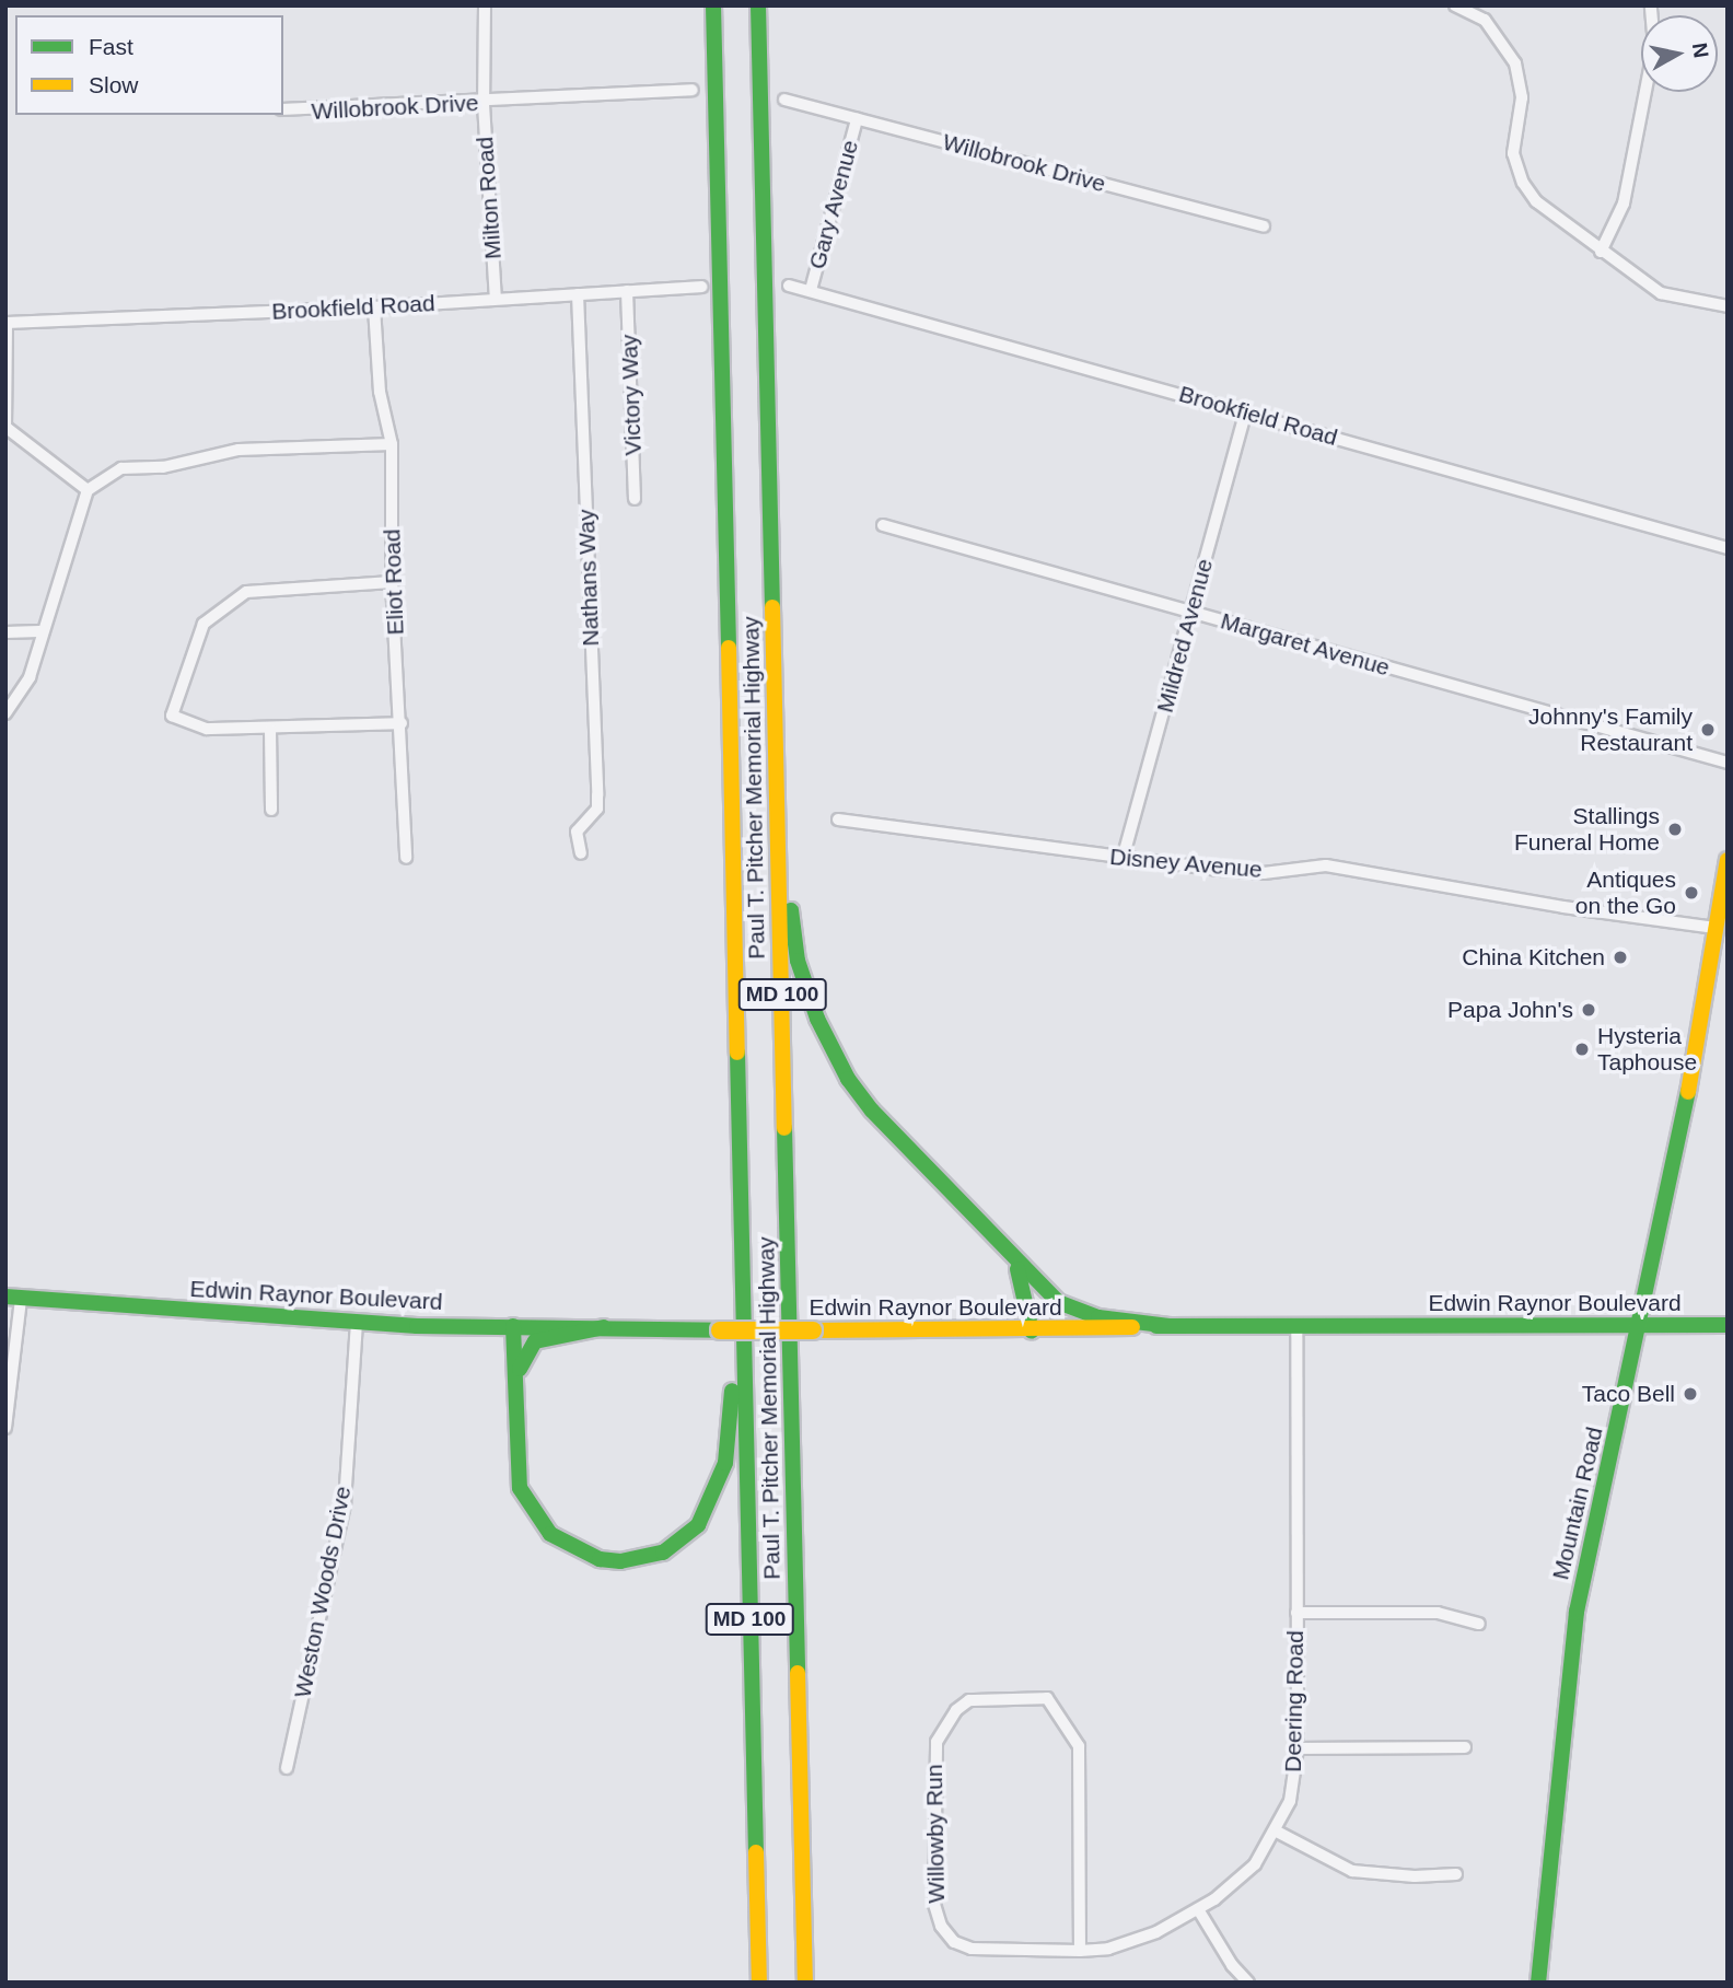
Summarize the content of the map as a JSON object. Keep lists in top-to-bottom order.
{
  "streets": {
    "main road": [
      "Paul T. Pitcher Memorial Highway",
      "MD 100",
      "Edwin Raynor Boulevard",
      "Mountain Road"
    ],
    "street": [
      "Willobrook Drive",
      "Milton Road",
      "Gary Avenue",
      "Brookfield Road",
      "Victory Way",
      "Nathans Way",
      "Eliot Road",
      "Mildred Avenue",
      "Margaret Avenue",
      "Disney Avenue",
      "Weston Woods Drive",
      "Deering Road",
      "Willowby Run"
    ]
  },
  "crossings": [
    ["Willobrook Drive", "Milton Road"],
    ["Willobrook Drive", "Gary Avenue"],
    ["Milton Road", "Brookfield Road"],
    ["Gary Avenue", "Brookfield Road"],
    ["Brookfield Road", "Victory Way"],
    ["Brookfield Road", "Nathans Way"],
    ["Brookfield Road", "Eliot Road"],
    ["Brookfield Road", "Mildred Avenue"],
    ["Mildred Avenue", "Margaret Avenue"],
    ["Mildred Avenue", "Disney Avenue"],
    ["Disney Avenue", "Mountain Road"],
    ["Edwin Raynor Boulevard", "Mountain Road"],
    ["Edwin Raynor Boulevard", "Weston Woods Drive"],
    ["Edwin Raynor Boulevard", "Deering Road"],
    ["Deering Road", "Willowby Run"]
  ],
  "places": [
    "Johnny's Family Restaurant",
    "Stallings Funeral Home",
    "Antiques on the Go",
    "China Kitchen",
    "Papa John's",
    "Hysteria Taphouse",
    "Taco Bell"
  ],
  "legend": ["Fast", "Slow"],
  "north": "right"
}
